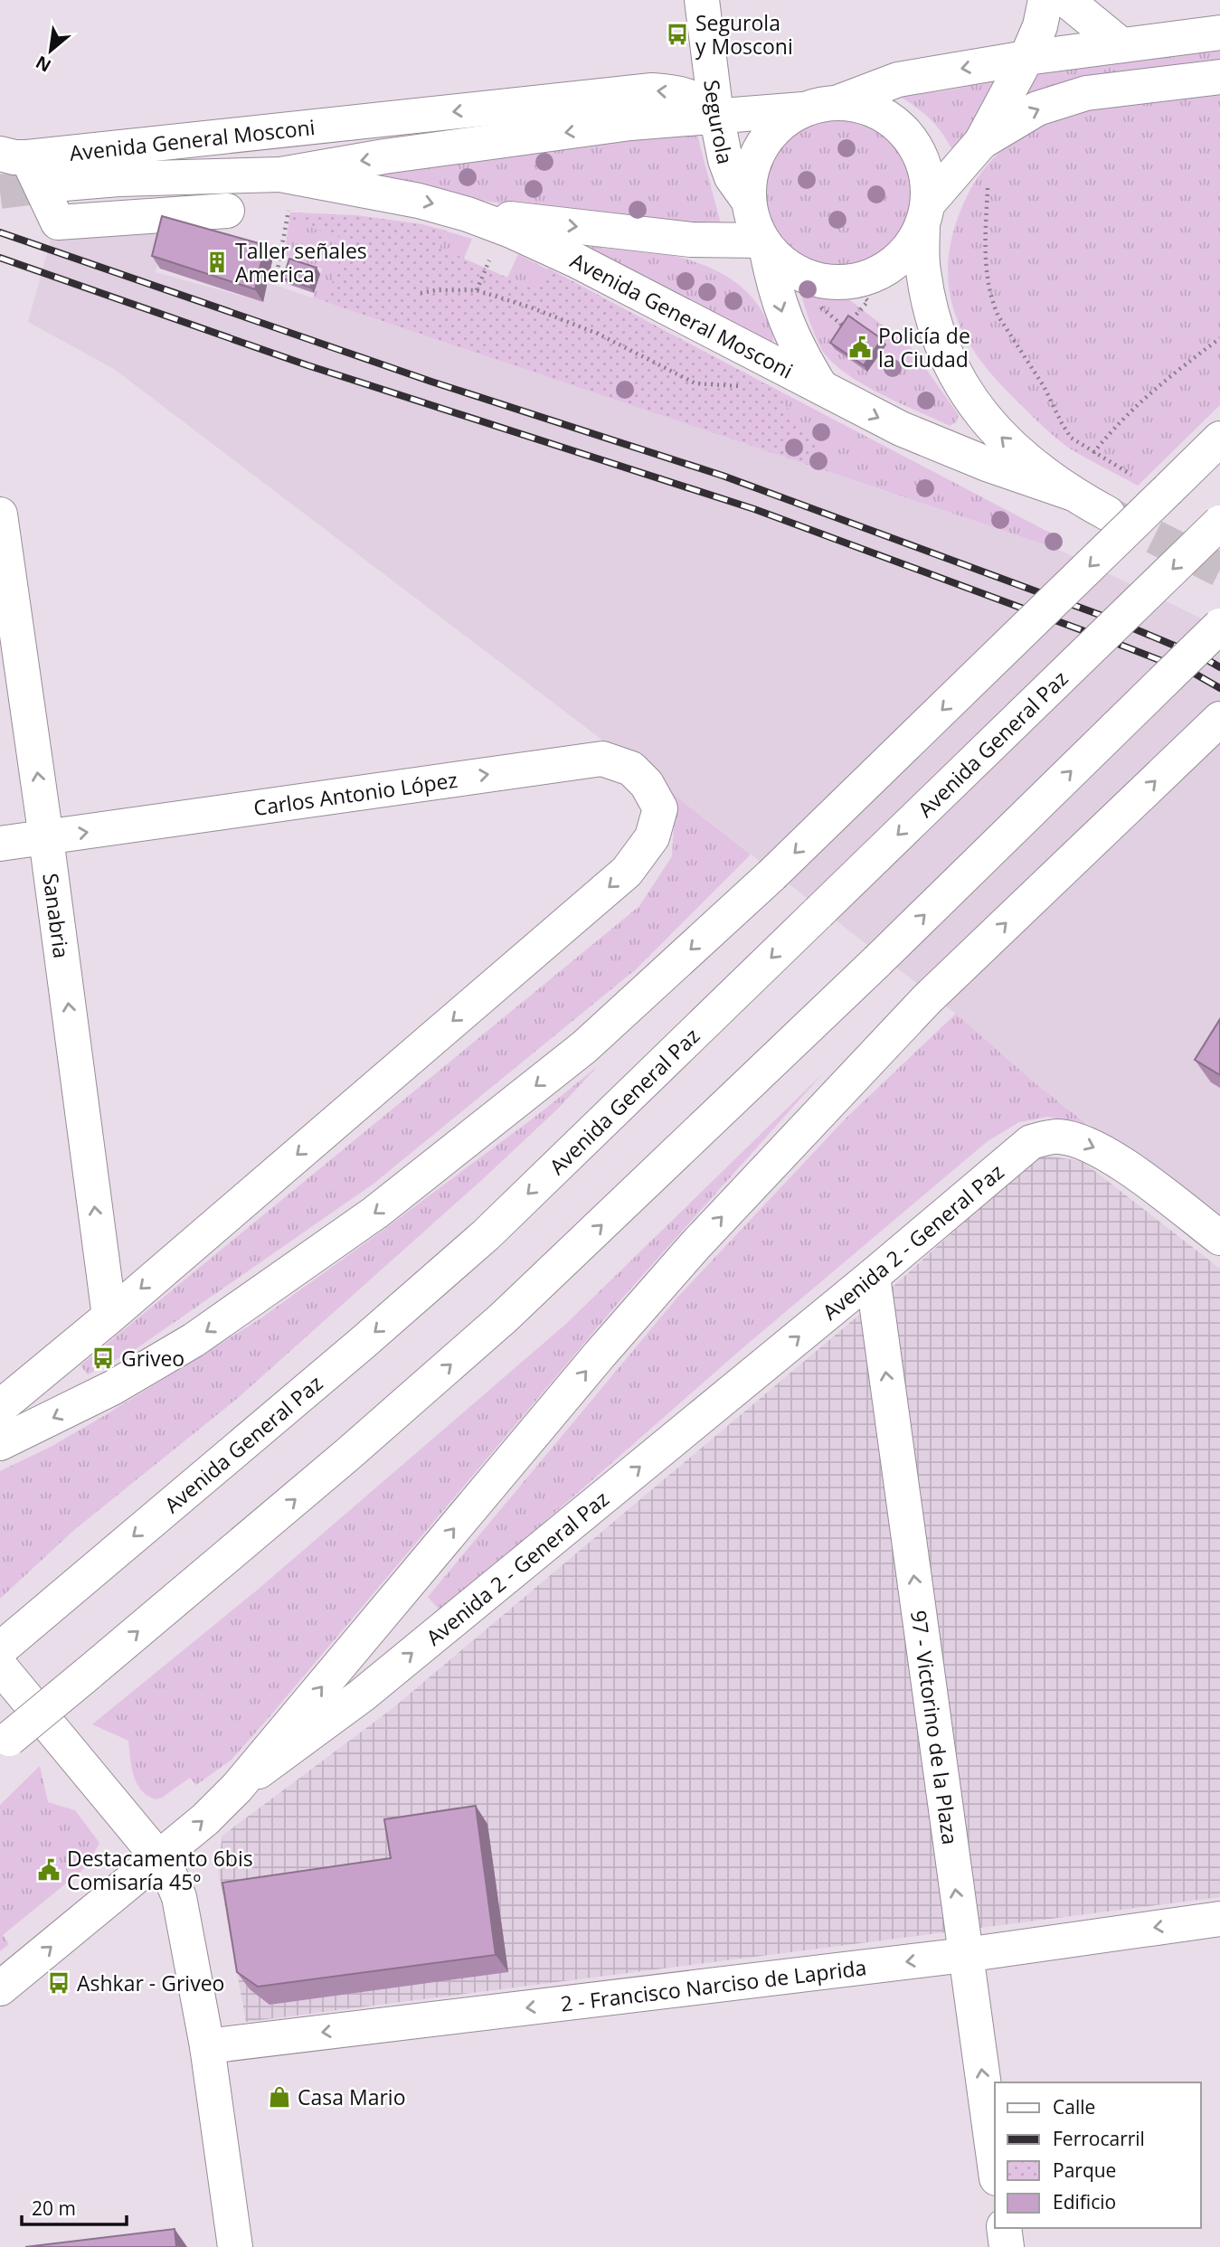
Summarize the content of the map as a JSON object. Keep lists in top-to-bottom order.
{
  "streets": {
    "main road": [
      "Segurola",
      "Avenida General Mosconi",
      "Avenida General Paz",
      "Carlos Antonio López",
      "Sanabria",
      "Avenida 2 - General Paz",
      "97 - Victorino de la Plaza",
      "2 - Francisco Narciso de Laprida"
    ]
  },
  "crossings": [
    ["Segurola", "Avenida General Mosconi"],
    ["Carlos Antonio López", "Sanabria"],
    ["Avenida 2 - General Paz", "97 - Victorino de la Plaza"],
    ["97 - Victorino de la Plaza", "2 - Francisco Narciso de Laprida"]
  ],
  "one_way": ["Sanabria", "97 - Victorino de la Plaza", "2 - Francisco Narciso de Laprida"],
  "places": {
    "bus stop": ["Segurola y Mosconi", "Griveo", "Ashkar - Griveo"],
    "building": ["Taller señales America"],
    "public building": ["Policía de la Ciudad", "Destacamento 6bis Comisaría 45º"],
    "shop": ["Casa Mario"]
  },
  "legend": [
    "Calle",
    "Ferrocarril",
    "Parque",
    "Edificio"
  ],
  "scale_bar": "20 m",
  "north": "bottom left"
}
